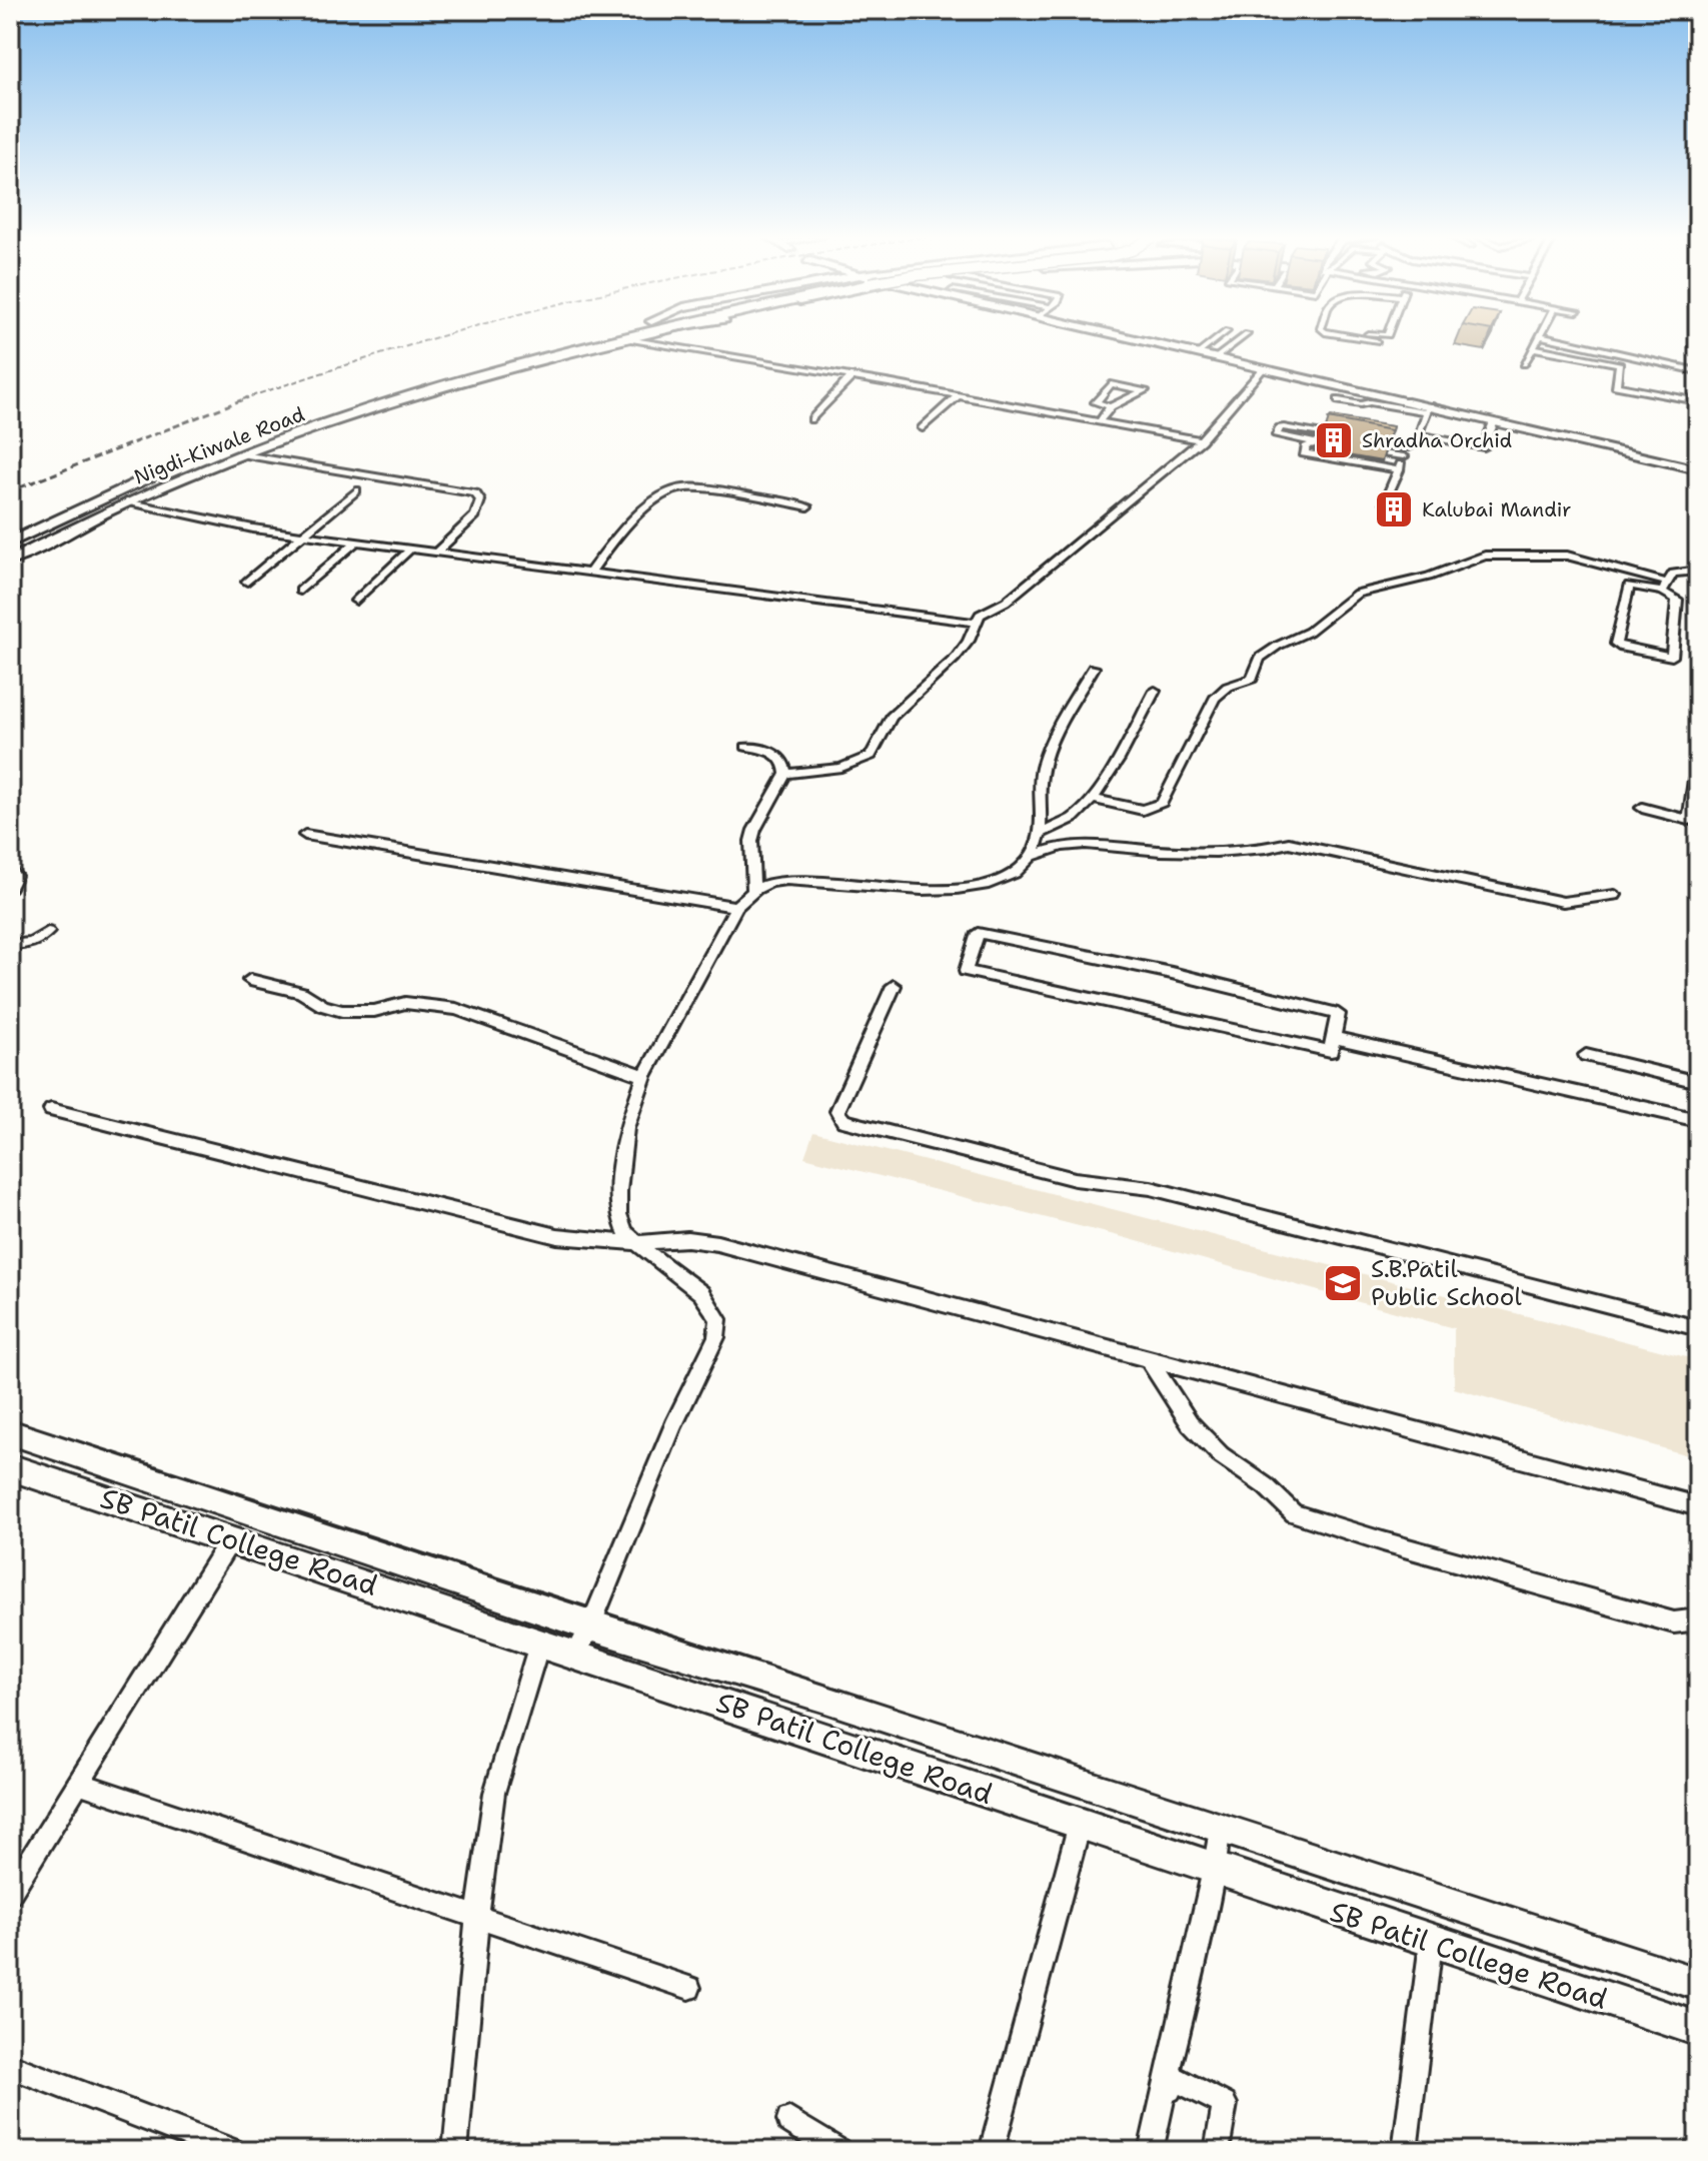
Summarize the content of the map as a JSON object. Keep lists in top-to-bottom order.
{
  "streets": {
    "main road": ["Nigdi-Kiwale Road"],
    "street": ["SB Patil College Road"]
  },
  "places": {
    "building": ["Shradha Orchid", "Kalubai Mandir"],
    "school or university": ["S.B.Patil Public School"]
  }
}
